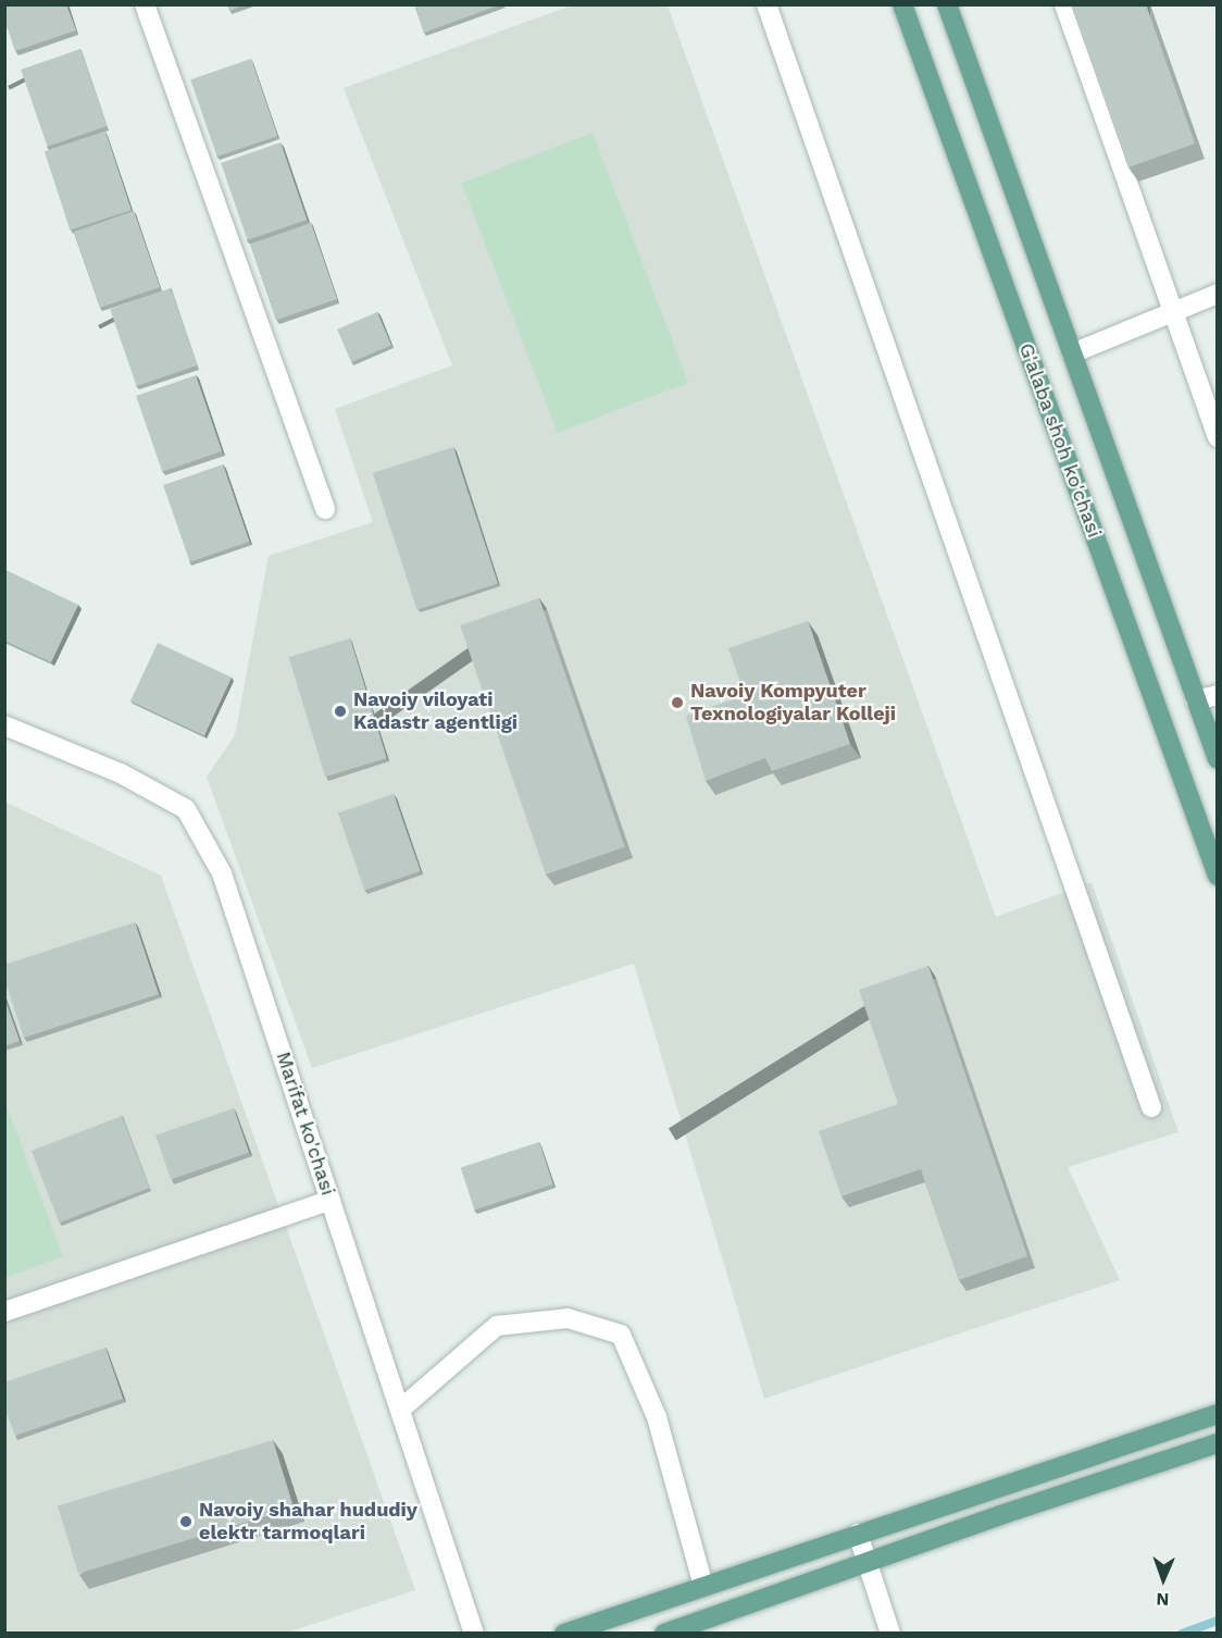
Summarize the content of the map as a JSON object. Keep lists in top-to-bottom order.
{
  "streets": {
    "main road": ["G'alaba shoh ko'chasi"],
    "street": ["Marifat ko'chasi"]
  },
  "places": ["Navoiy Kompyuter Texnologiyalar Kolleji", "Navoiy viloyati Kadastr agentligi", "Navoiy shahar hududiy elektr tarmoqlari"],
  "north": "bottom"
}
